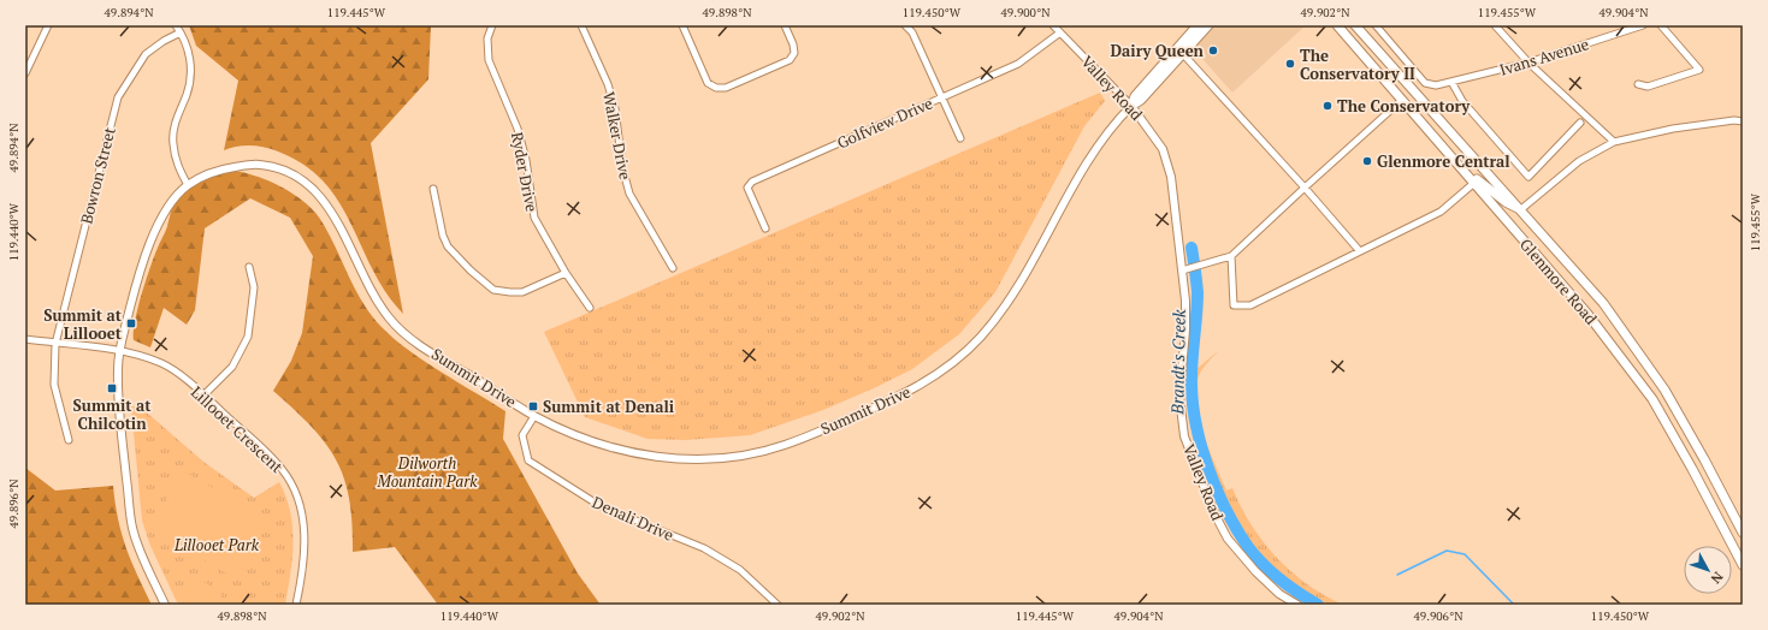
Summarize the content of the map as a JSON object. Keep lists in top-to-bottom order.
{
  "streets": {
    "main road": ["Glenmore Road", "Summit Drive"],
    "street": [
      "Ivans Avenue",
      "Valley Road",
      "Golfview Drive",
      "Walker Drive",
      "Ryder Drive",
      "Bowron Street",
      "Lillooet Crescent",
      "Denali Drive"
    ]
  },
  "crossings": [
    ["Valley Road", "Golfview Drive"],
    ["Valley Road", "Summit Drive"],
    ["Bowron Street", "Lillooet Crescent"],
    ["Summit Drive", "Lillooet Crescent"],
    ["Summit Drive", "Denali Drive"]
  ],
  "water": ["Brandt's Creek"],
  "parks": ["Dilworth Mountain Park", "Lillooet Park"],
  "places": {
    "other": [
      "Dairy Queen",
      "The Conservatory II",
      "The Conservatory",
      "Glenmore Central"
    ],
    "transit": ["Summit at Lillooet", "Summit at Chilcotin", "Summit at Denali"]
  },
  "north": "bottom right",
  "coordinates": [
    "49.894°N",
    "119.445°W",
    "49.898°N",
    "119.450°W",
    "49.900°N",
    "49.902°N",
    "119.455°W",
    "49.904°N",
    "119.440°W",
    "49.896°N",
    "49.906°N"
  ]
}
